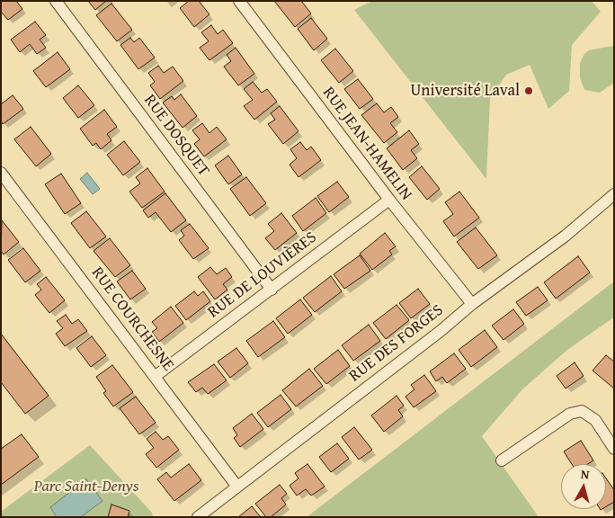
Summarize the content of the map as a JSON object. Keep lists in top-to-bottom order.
{
  "streets": {
    "street": [
      "RUE DOSQUET",
      "RUE JEAN-HAMELIN",
      "RUE DE LOUVIÈRES",
      "RUE COURCHESNE",
      "RUE DES FORGES"
    ]
  },
  "crossings": [
    ["RUE DOSQUET", "RUE DE LOUVIÈRES"],
    ["RUE JEAN-HAMELIN", "RUE DE LOUVIÈRES"],
    ["RUE JEAN-HAMELIN", "RUE DES FORGES"],
    ["RUE DE LOUVIÈRES", "RUE COURCHESNE"],
    ["RUE COURCHESNE", "RUE DES FORGES"]
  ],
  "parks": ["Parc Saint-Denys"],
  "places": ["Université Laval"],
  "north": "top"
}
